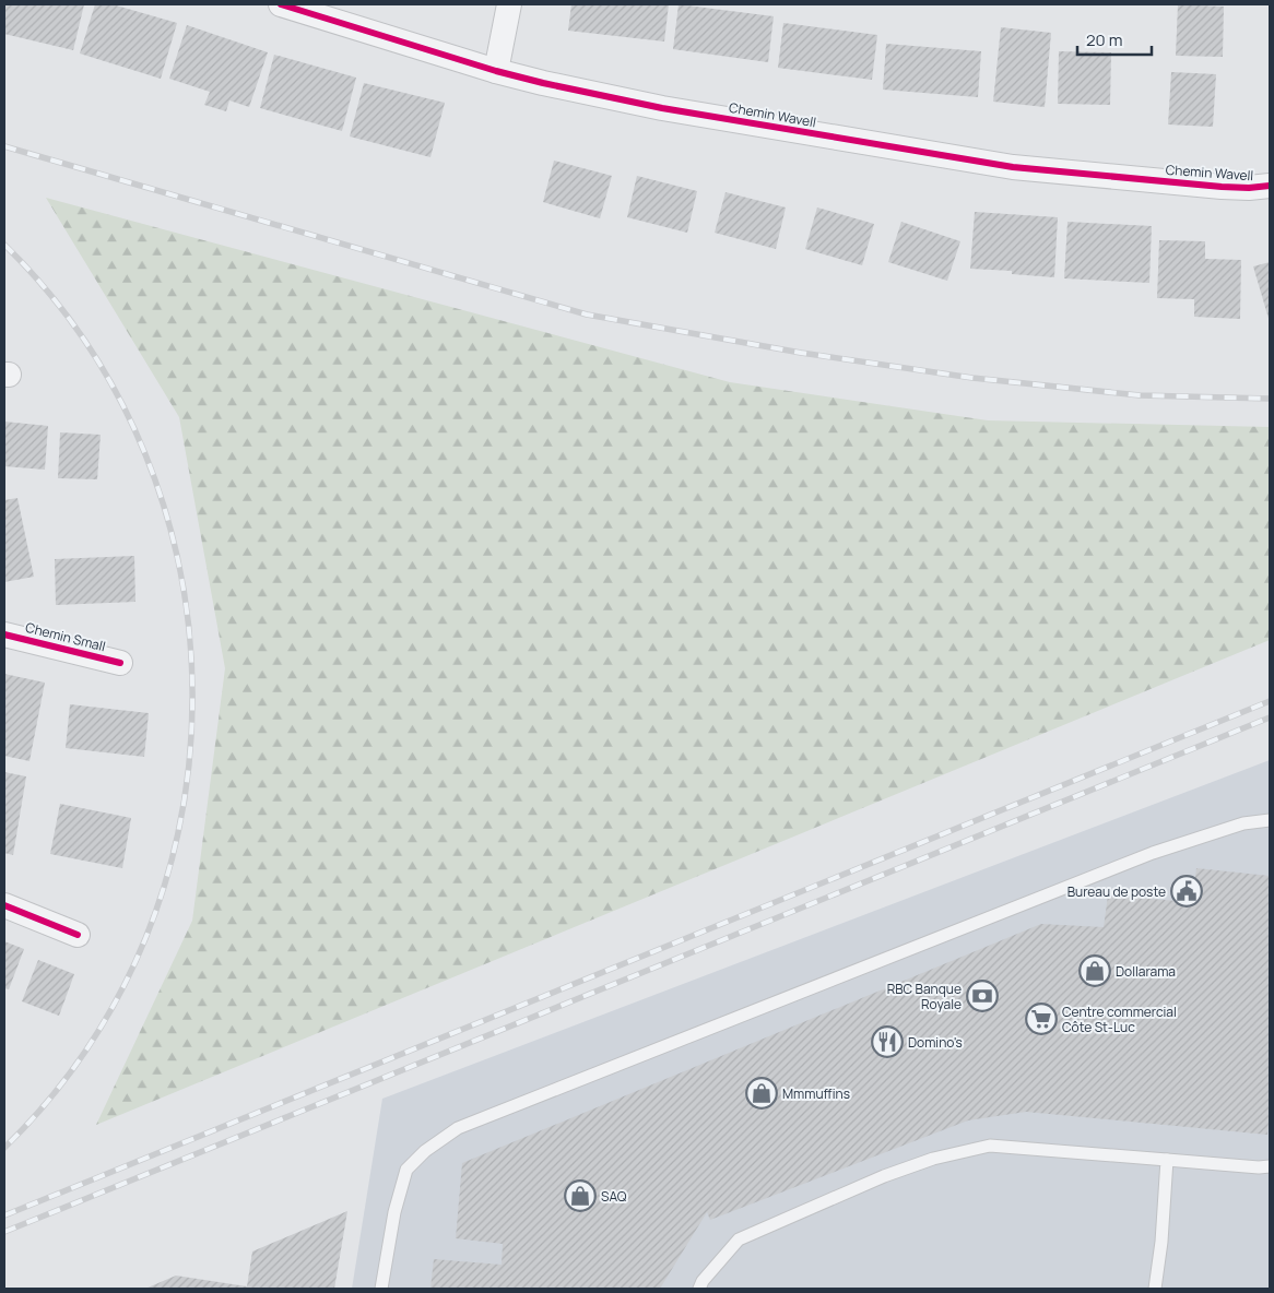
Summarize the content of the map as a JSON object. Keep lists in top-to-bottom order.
{
  "streets": {
    "street": ["Chemin Wavell", "Chemin Small"]
  },
  "places": {
    "public building": ["Bureau de poste"],
    "shop": ["Dollarama", "Mmmuffins", "SAQ"],
    "bank": ["RBC Banque Royale"],
    "supermarket": ["Centre commercial Côte St-Luc"],
    "restaurant": ["Domino's"]
  },
  "scale_bar": "20 m"
}
